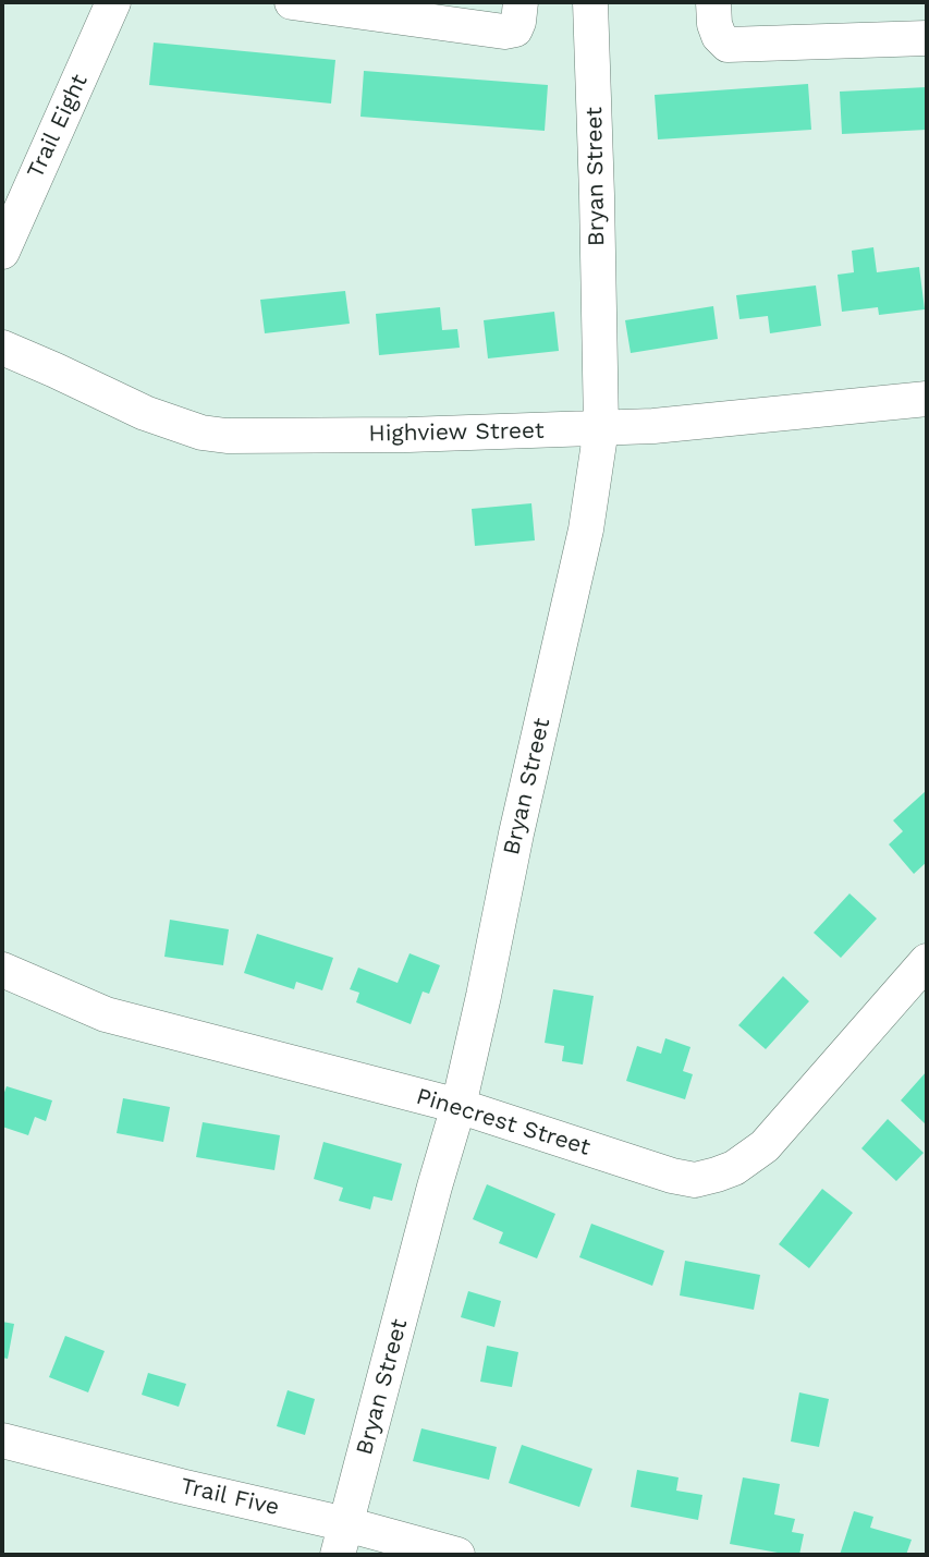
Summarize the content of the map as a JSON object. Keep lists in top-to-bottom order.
{
  "streets": {
    "street": [
      "Trail Eight",
      "Bryan Street",
      "Highview Street",
      "Pinecrest Street",
      "Trail Five"
    ]
  },
  "crossings": [
    ["Bryan Street", "Highview Street"],
    ["Bryan Street", "Pinecrest Street"],
    ["Bryan Street", "Trail Five"]
  ]
}
